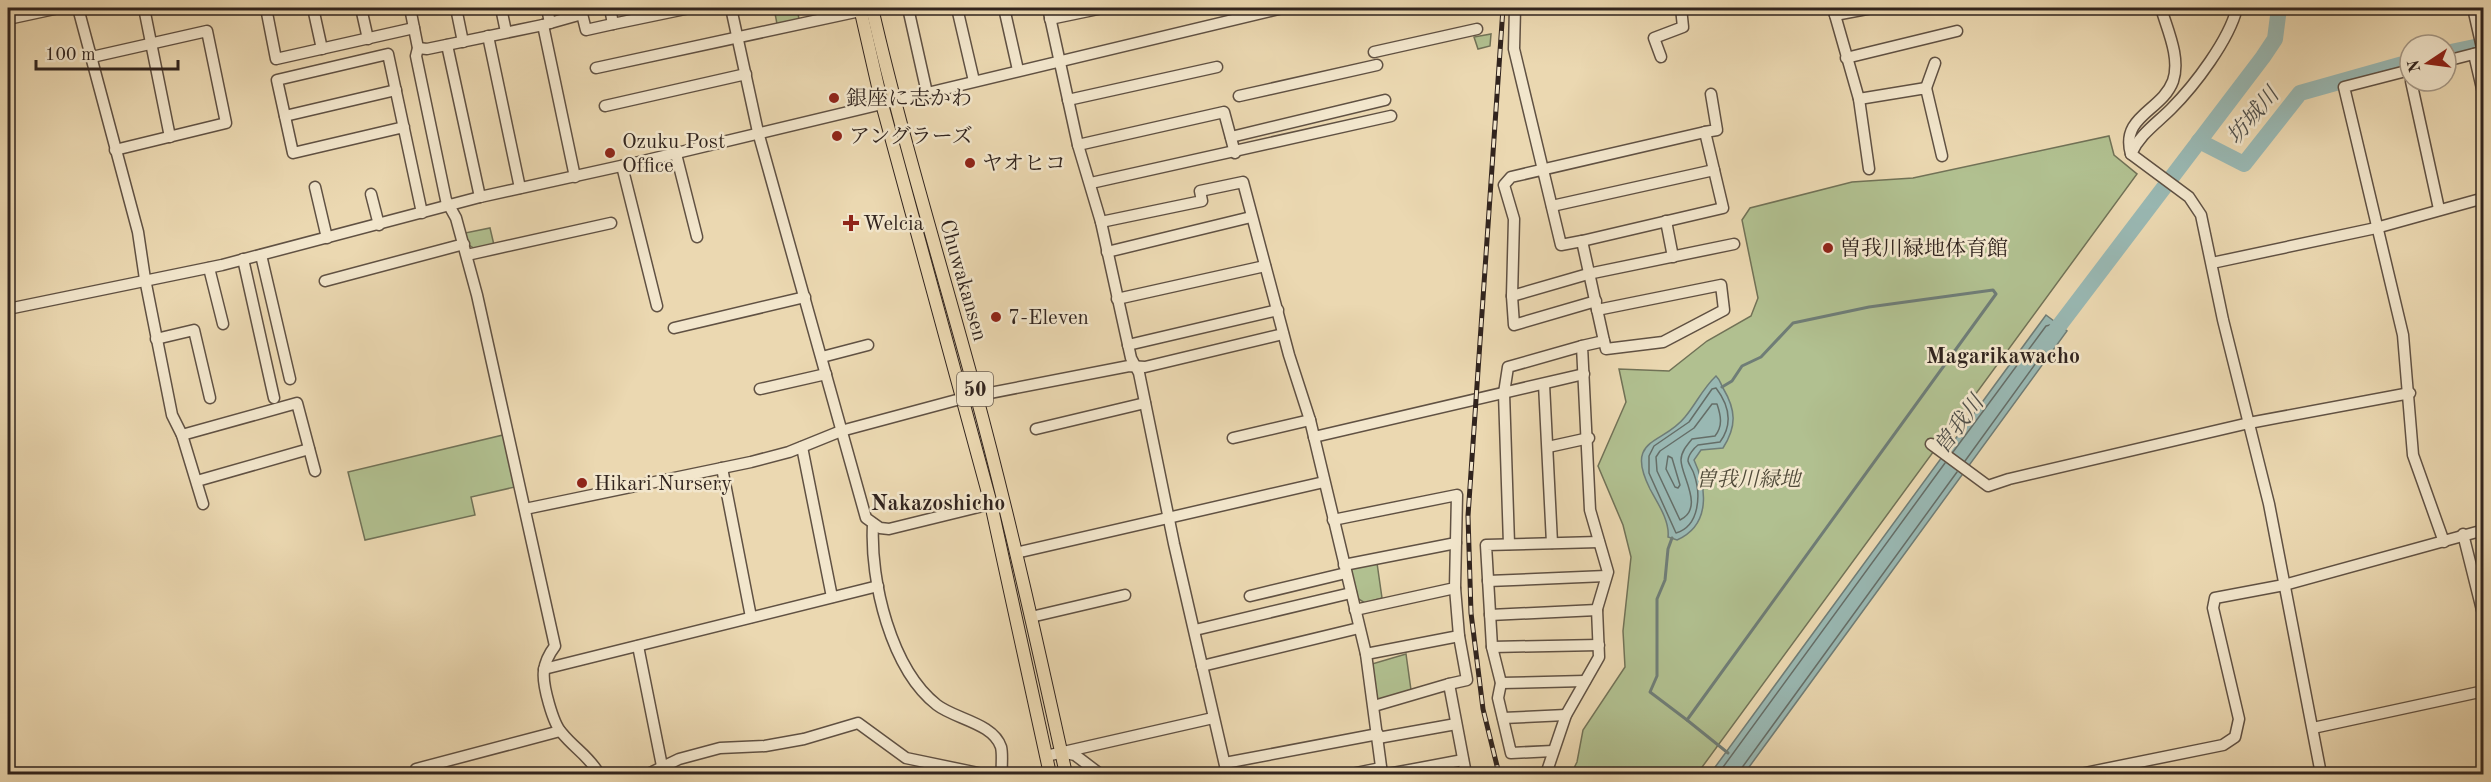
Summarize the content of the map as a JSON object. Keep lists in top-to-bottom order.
{
  "streets": {
    "main road": ["Chuwakansen", "50"]
  },
  "districts": ["Magarikawacho", "Nakazoshicho"],
  "water": ["坊城川", "曽我川"],
  "parks": ["曽我川緑地"],
  "places": {
    "other": [
      "銀座に志かわ",
      "アングラーズ",
      "Ozuku Post Office",
      "ヤオヒコ",
      "曽我川緑地体育館",
      "7-Eleven",
      "Hikari Nursery"
    ],
    "health": ["Welcia"]
  },
  "scale_bar": "100 m",
  "north": "left"
}
